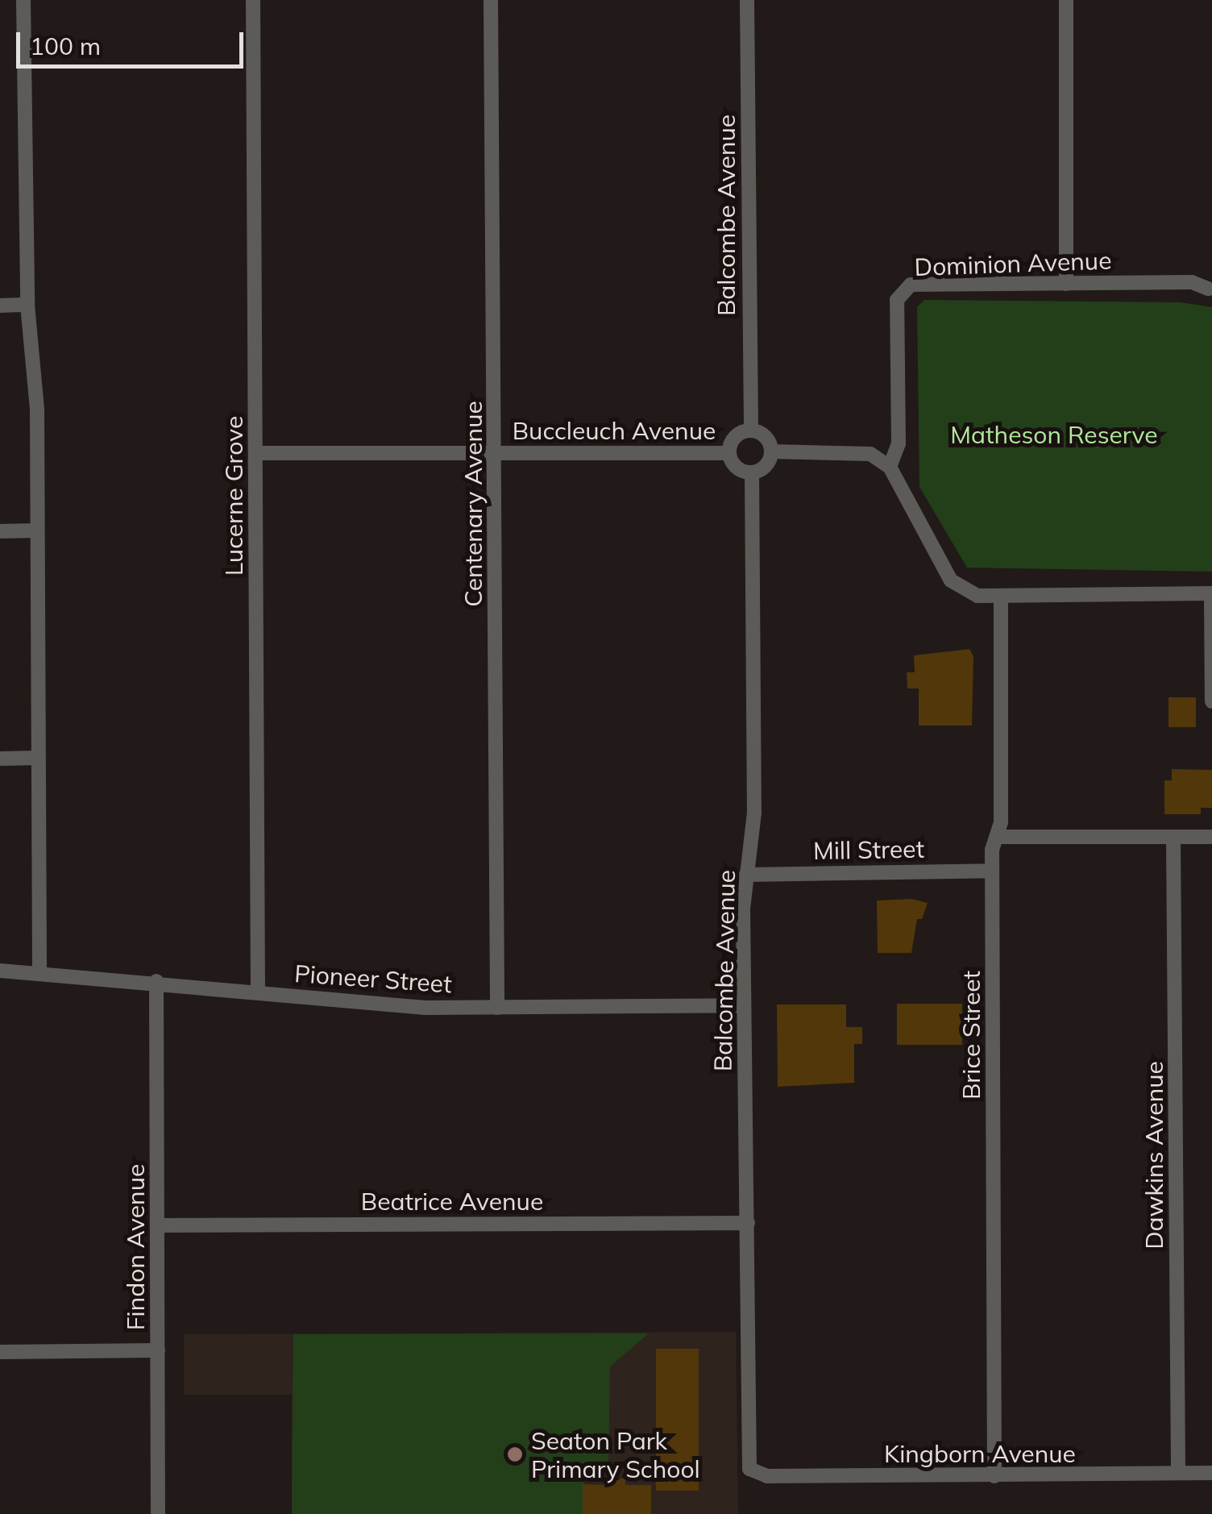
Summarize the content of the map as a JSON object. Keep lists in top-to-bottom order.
{
  "streets": {
    "street": [
      "Balcombe Avenue",
      "Dominion Avenue",
      "Buccleuch Avenue",
      "Lucerne Grove",
      "Centenary Avenue",
      "Mill Street",
      "Pioneer Street",
      "Brice Street",
      "Dawkins Avenue",
      "Beatrice Avenue",
      "Findon Avenue",
      "Kingborn Avenue"
    ]
  },
  "crossings": [
    ["Balcombe Avenue", "Buccleuch Avenue"],
    ["Balcombe Avenue", "Mill Street"],
    ["Balcombe Avenue", "Pioneer Street"],
    ["Balcombe Avenue", "Beatrice Avenue"],
    ["Balcombe Avenue", "Kingborn Avenue"],
    ["Buccleuch Avenue", "Lucerne Grove"],
    ["Buccleuch Avenue", "Centenary Avenue"],
    ["Lucerne Grove", "Pioneer Street"],
    ["Centenary Avenue", "Pioneer Street"],
    ["Mill Street", "Brice Street"],
    ["Pioneer Street", "Findon Avenue"],
    ["Brice Street", "Kingborn Avenue"],
    ["Dawkins Avenue", "Kingborn Avenue"],
    ["Beatrice Avenue", "Findon Avenue"]
  ],
  "parks": ["Matheson Reserve"],
  "places": ["Seaton Park Primary School"],
  "scale_bar": "100 m"
}
